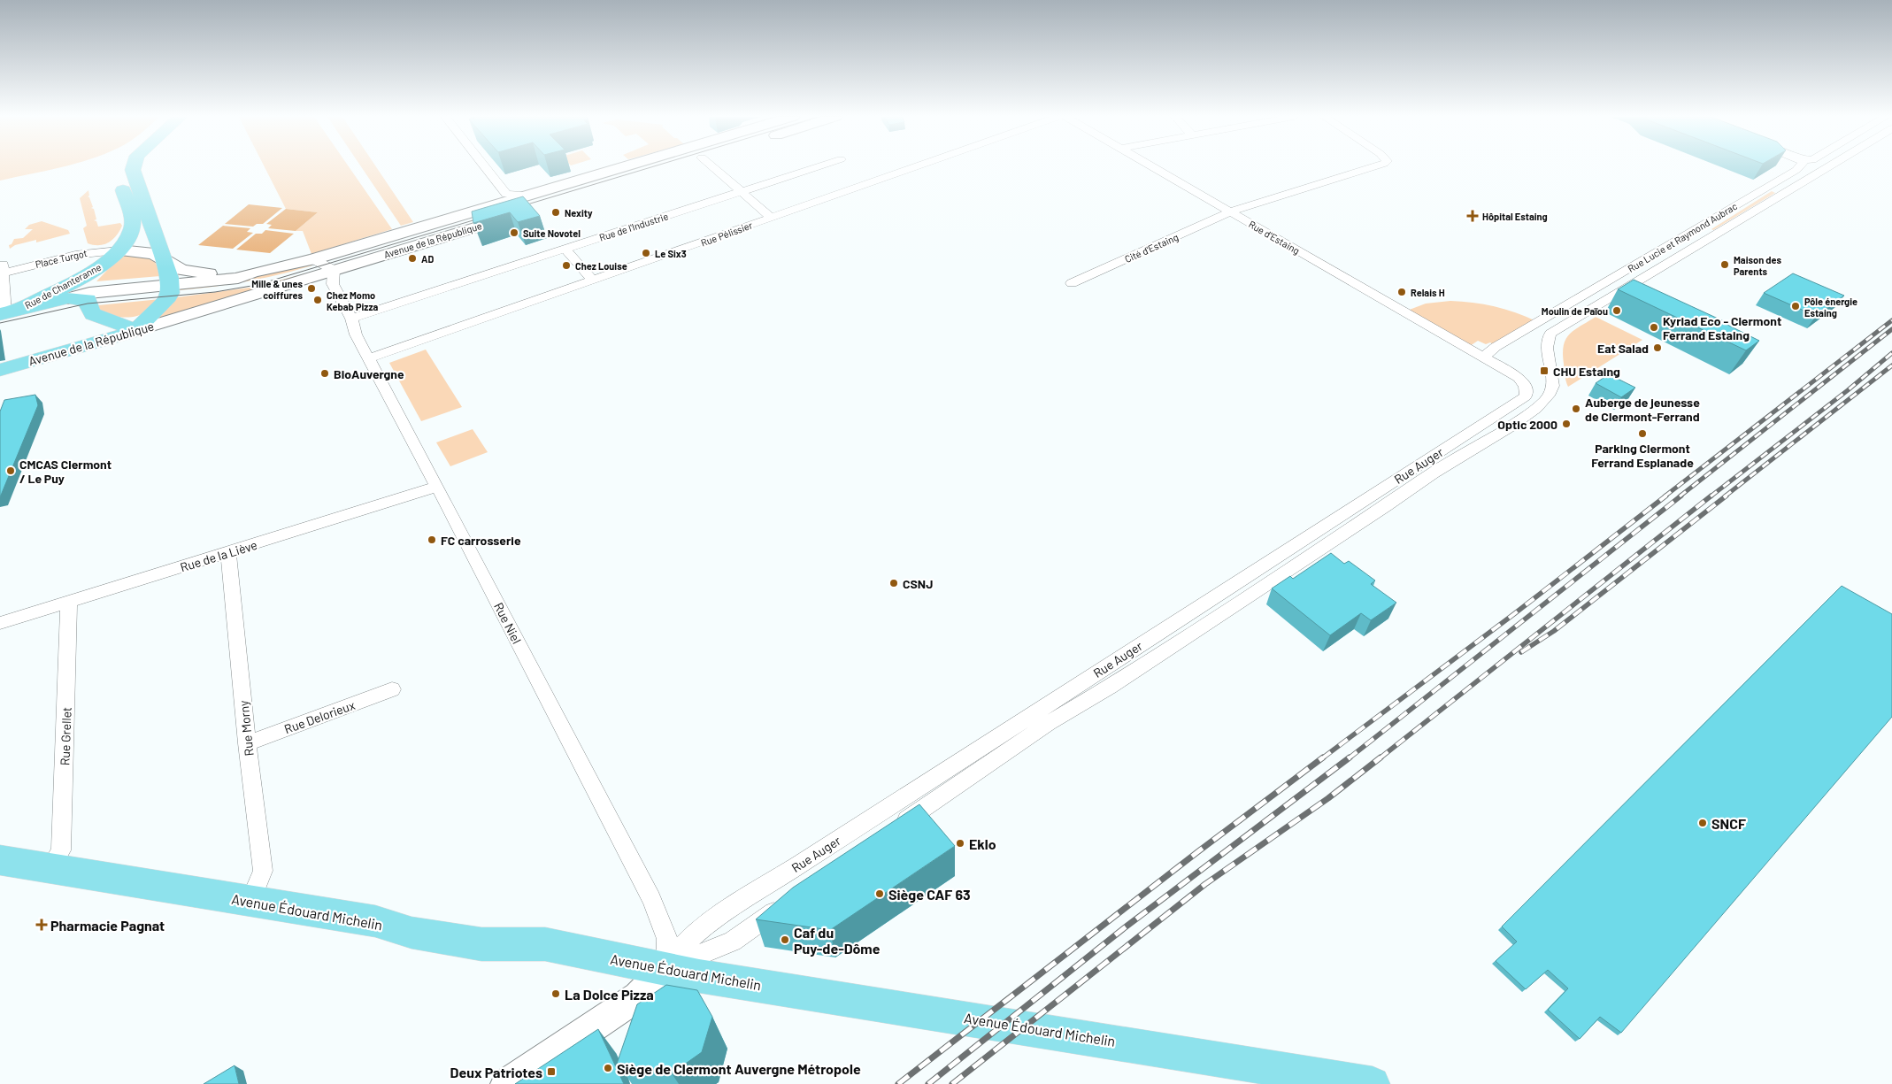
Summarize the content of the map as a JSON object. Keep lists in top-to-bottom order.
{
  "streets": {
    "main road": ["Avenue de la République", "Rue de Chanteranne", "Avenue Édouard Michelin"],
    "street": [
      "Rue de l'Industrie",
      "Rue Pélissier",
      "Rue d'Estaing",
      "Rue Lucie et Raymond Aubrac",
      "Cité d'Estaing",
      "Place Turgot",
      "Rue Auger",
      "Rue de la Liève",
      "Rue Niel",
      "Rue Delorieux",
      "Rue Morny",
      "Rue Grellet"
    ]
  },
  "crossings": [
    ["Rue de l'Industrie", "Rue Niel"],
    ["Rue Pélissier", "Rue Niel"],
    ["Rue d'Estaing", "Rue Lucie et Raymond Aubrac"],
    ["Rue d'Estaing", "Cité d'Estaing"],
    ["Rue d'Estaing", "Rue Auger"],
    ["Rue Lucie et Raymond Aubrac", "Rue Auger"],
    ["Avenue de la République", "Rue de Chanteranne"],
    ["Avenue de la République", "Rue Niel"],
    ["Place Turgot", "Rue de Chanteranne"],
    ["Rue Auger", "Rue Niel"],
    ["Rue Auger", "Avenue Édouard Michelin"],
    ["Rue de la Liève", "Rue Niel"],
    ["Rue de la Liève", "Rue Morny"],
    ["Rue de la Liève", "Rue Grellet"],
    ["Rue Niel", "Avenue Édouard Michelin"],
    ["Rue Delorieux", "Rue Morny"],
    ["Rue Morny", "Avenue Édouard Michelin"],
    ["Rue Grellet", "Avenue Édouard Michelin"]
  ],
  "places": {
    "other": [
      "Nexity",
      "Suite Novotel",
      "Le Six3",
      "AD",
      "Maison des Parents",
      "Chez Louise",
      "Mille & unes coiffures",
      "Relais H",
      "Chez Momo Kebab Pizza",
      "Pôle énergie Estaing",
      "Moulin de Païou",
      "Kyriad Eco - Clermont Ferrand Estaing",
      "Eat Salad",
      "BioAuvergne",
      "Auberge de jeunesse de Clermont-Ferrand",
      "Optic 2000",
      "Parking Clermont Ferrand Esplanade",
      "CMCAS Clermont / Le Puy",
      "FC carrosserie",
      "CSNJ",
      "SNCF",
      "Eklo",
      "Siège CAF 63",
      "Caf du Puy-de-Dôme",
      "La Dolce Pizza",
      "Siège de Clermont Auvergne Métropole"
    ],
    "health": ["Hôpital Estaing", "Pharmacie Pagnat"],
    "transit": ["CHU Estaing", "Deux Patriotes"]
  }
}
